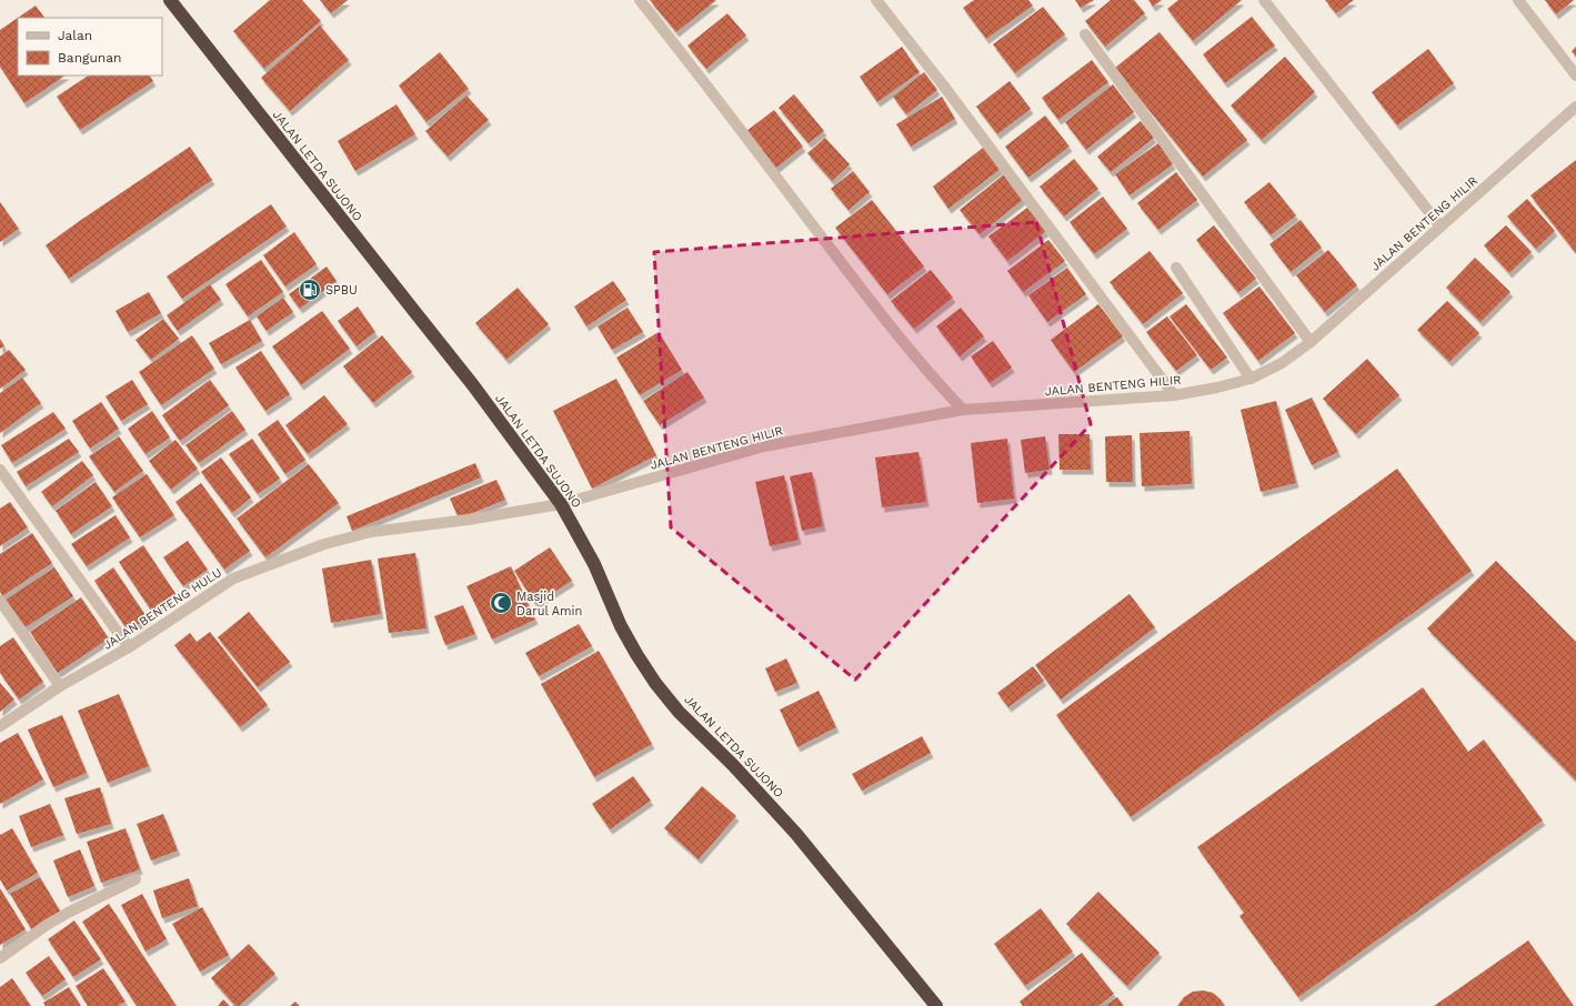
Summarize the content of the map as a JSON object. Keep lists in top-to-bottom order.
{
  "streets": {
    "highway": ["JALAN LETDA SUJONO"],
    "street": ["JALAN BENTENG HILIR", "JALAN BENTENG HULU"]
  },
  "crossings": [
    ["JALAN LETDA SUJONO", "JALAN BENTENG HILIR"],
    ["JALAN LETDA SUJONO", "JALAN BENTENG HULU"],
    ["JALAN BENTENG HILIR", "JALAN BENTENG HULU"]
  ],
  "places": {
    "fuel station": ["SPBU"],
    "mosque": ["Masjid Darul Amin"]
  },
  "legend": ["Jalan", "Bangunan"]
}
